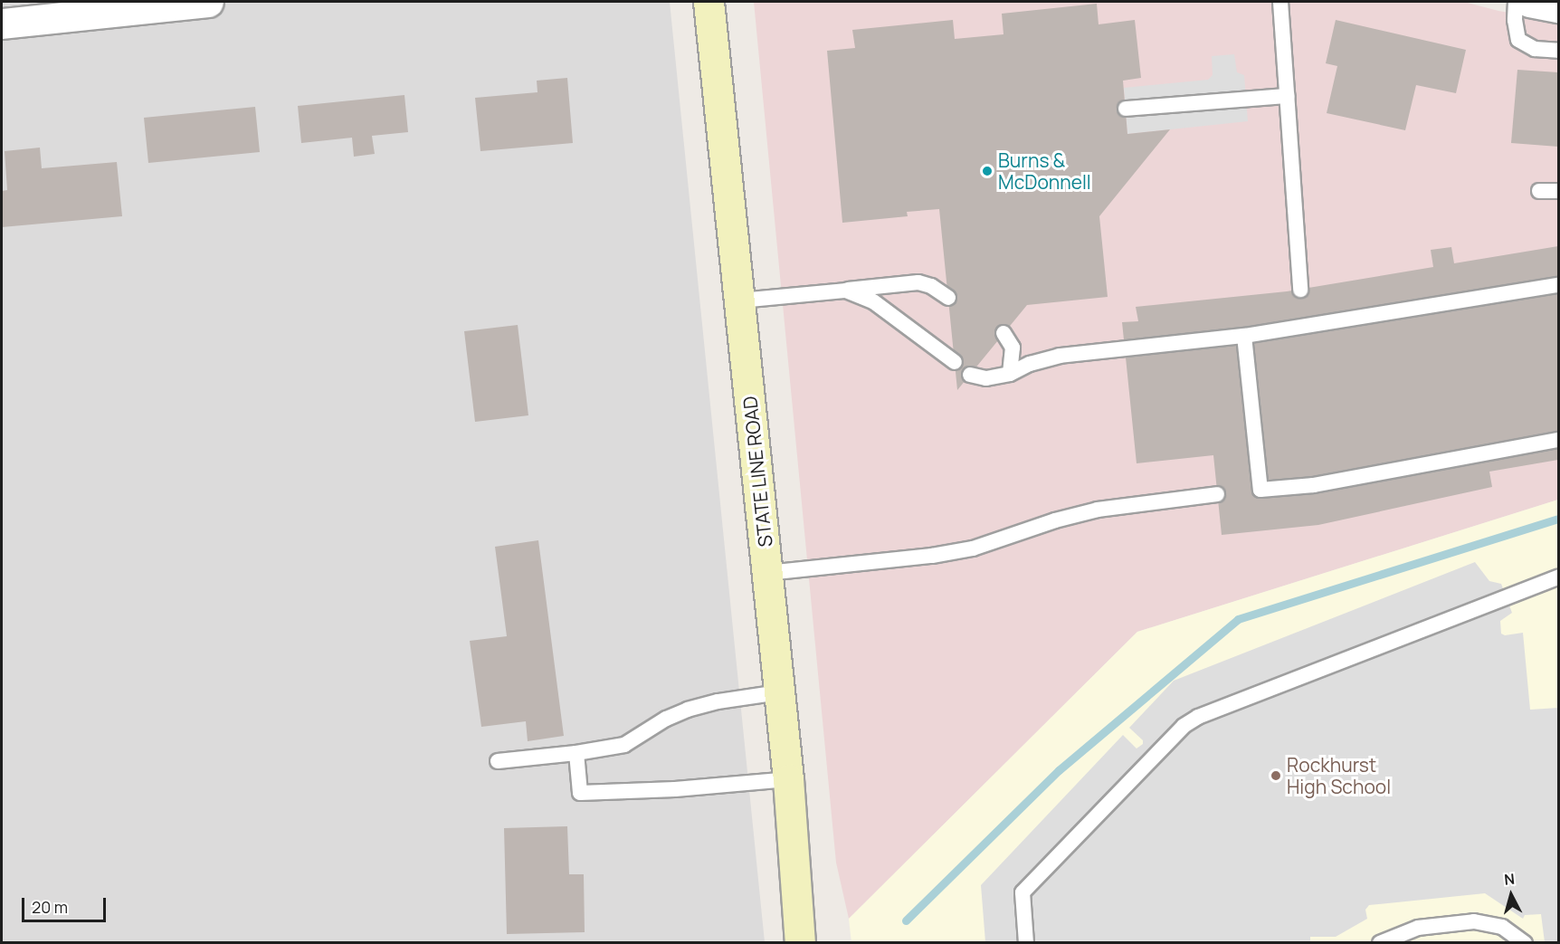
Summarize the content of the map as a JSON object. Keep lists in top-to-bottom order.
{
  "streets": {
    "main road": ["STATE LINE ROAD"]
  },
  "places": ["Burns & McDonnell", "Rockhurst High School"],
  "scale_bar": "20 m",
  "north": "top"
}
